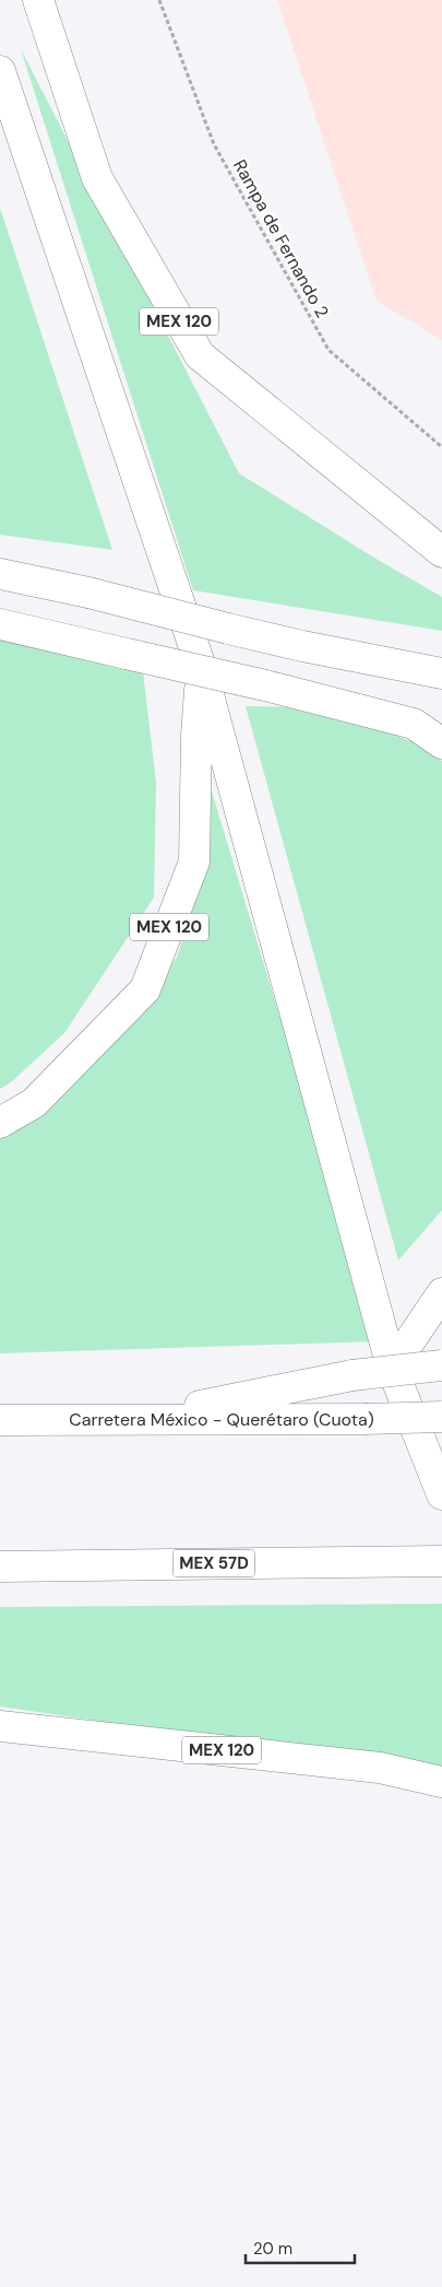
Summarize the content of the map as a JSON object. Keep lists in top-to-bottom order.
{
  "streets": {
    "main road": ["MEX 120", "Carretera México - Querétaro (Cuota)", "MEX 57D"],
    "path": ["Rampa de Fernando 2"]
  },
  "scale_bar": "20 m"
}
